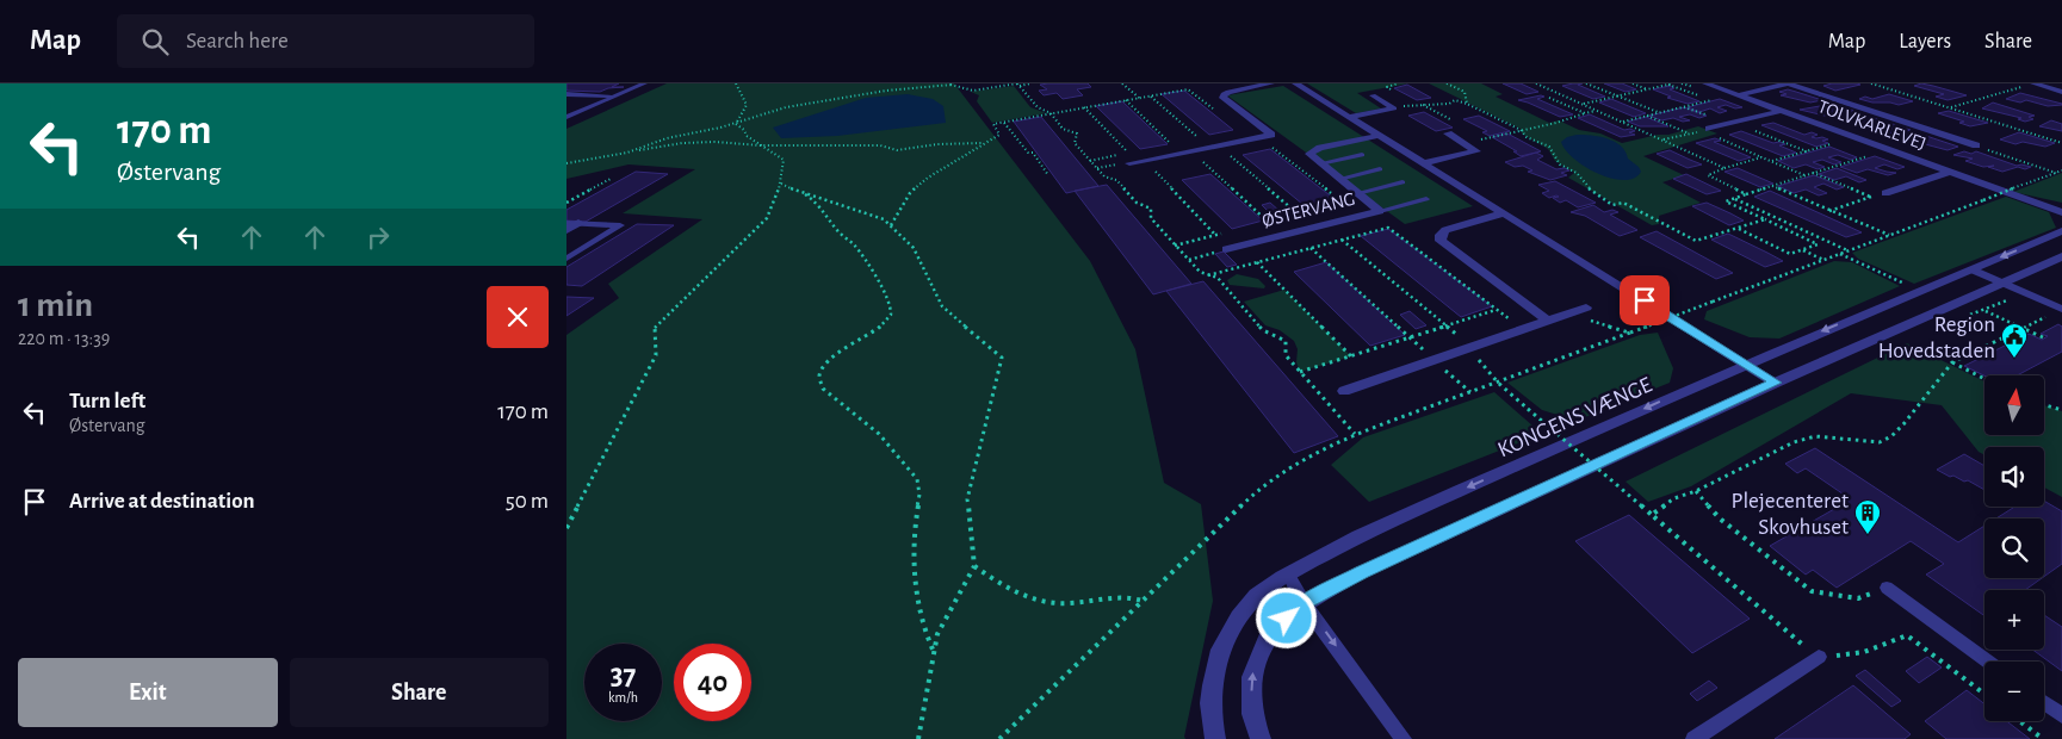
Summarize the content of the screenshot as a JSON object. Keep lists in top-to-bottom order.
{
  "streets": {
    "street": ["TOLVKARLEVEJ", "ØSTERVANG", "KONGENS VÆNGE"]
  },
  "places": {
    "public building": ["Region Hovedstaden"],
    "building": ["Plejecenteret Skovhuset"]
  },
  "north": "top",
  "page": {
    "header": "Map",
    "search": "Search here",
    "nav": ["Map", "Layers", "Share"],
    "turn": ["170 m", "Østervang"],
    "heading": ["1 min", "220 m · 13:39"],
    "list": [
      {
        "name": "Turn left",
        "note": "Østervang",
        "value": "170 m"
      },
      {
        "name": "Arrive at destination",
        "value": "50 m"
      }
    ],
    "map_buttons": ["+", "−"],
    "speed": "37 km/h",
    "limit": "40",
    "buttons": ["Exit", "Share"]
  }
}
